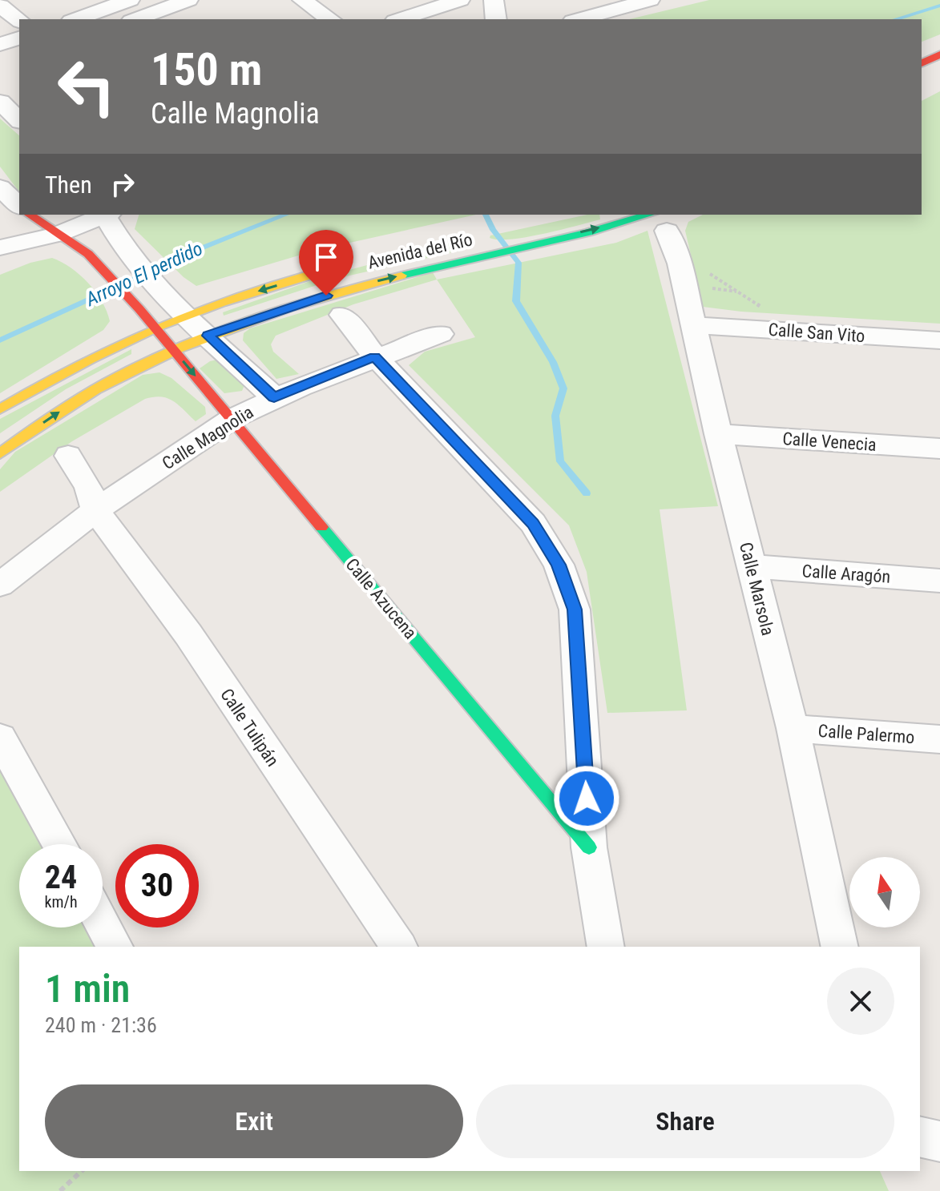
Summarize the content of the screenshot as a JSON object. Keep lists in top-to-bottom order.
{
  "streets": {
    "street": [
      "Avenida del Río",
      "Calle San Vito",
      "Calle Magnolia",
      "Calle Venecia",
      "Calle Aragón",
      "Calle Marsola",
      "Calle Azucena",
      "Calle Tulipán",
      "Calle Palermo"
    ]
  },
  "crossings": [
    ["Avenida del Río", "Calle Marsola"],
    ["Avenida del Río", "Calle Azucena"],
    ["Calle San Vito", "Calle Marsola"],
    ["Calle Magnolia", "Calle Azucena"],
    ["Calle Magnolia", "Calle Tulipán"],
    ["Calle Venecia", "Calle Marsola"],
    ["Calle Aragón", "Calle Marsola"],
    ["Calle Marsola", "Calle Palermo"]
  ],
  "water": ["Arroyo El perdido"],
  "north": "top",
  "page": {
    "turn": ["150 m", "Calle Magnolia"],
    "then": "Then",
    "speed": "24 km/h",
    "limit": "30",
    "heading": ["1 min", "240 m · 21:36"],
    "buttons": ["Exit", "Share"]
  }
}
